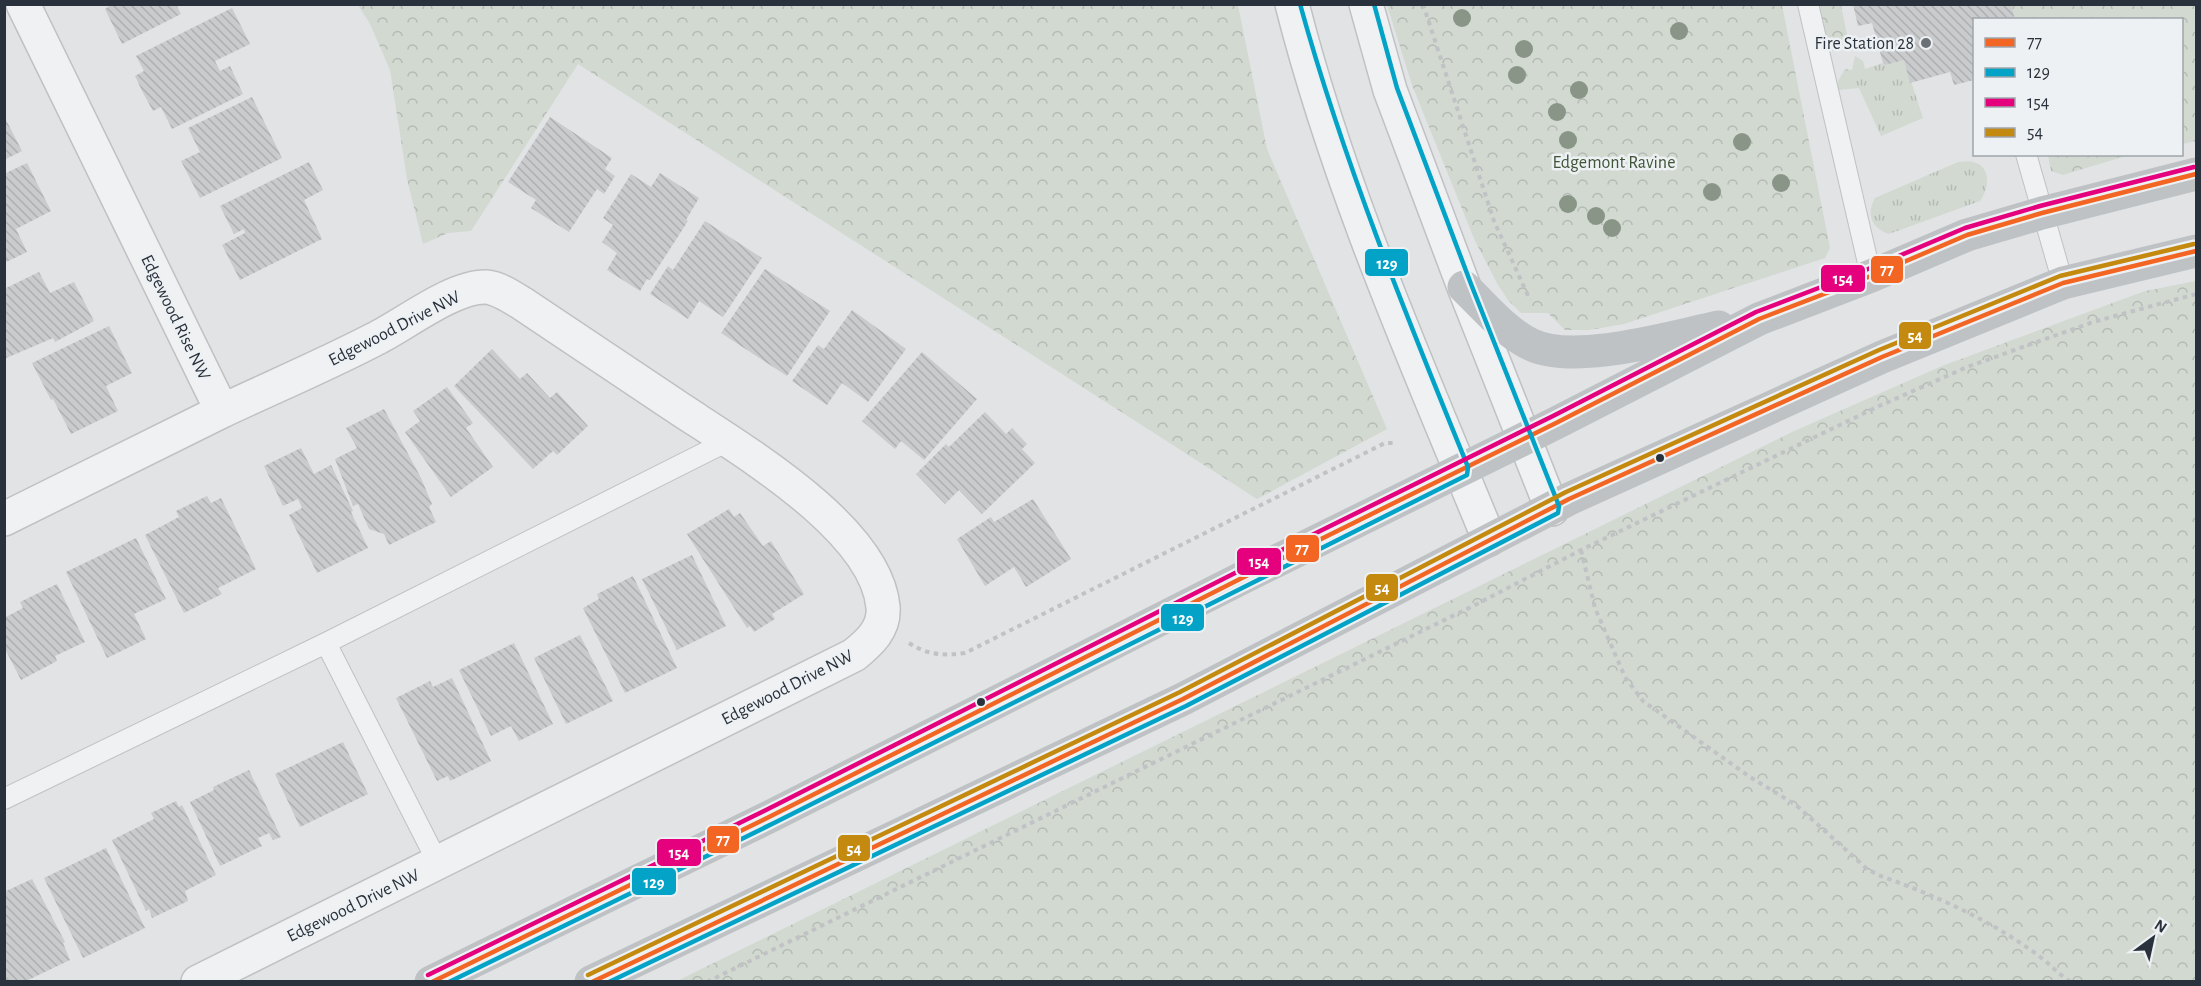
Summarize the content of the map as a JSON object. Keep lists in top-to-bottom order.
{
  "streets": {
    "street": ["Edgewood Rise NW", "Edgewood Drive NW"]
  },
  "crossings": [
    ["Edgewood Rise NW", "Edgewood Drive NW"]
  ],
  "parks": ["Edgemont Ravine"],
  "places": ["Fire Station 28"],
  "lines": [
    "transit line 129",
    "transit line 154",
    "transit line 77",
    "transit line 54"
  ],
  "legend": [
    "77",
    "129",
    "154",
    "54"
  ],
  "north": "top right"
}
